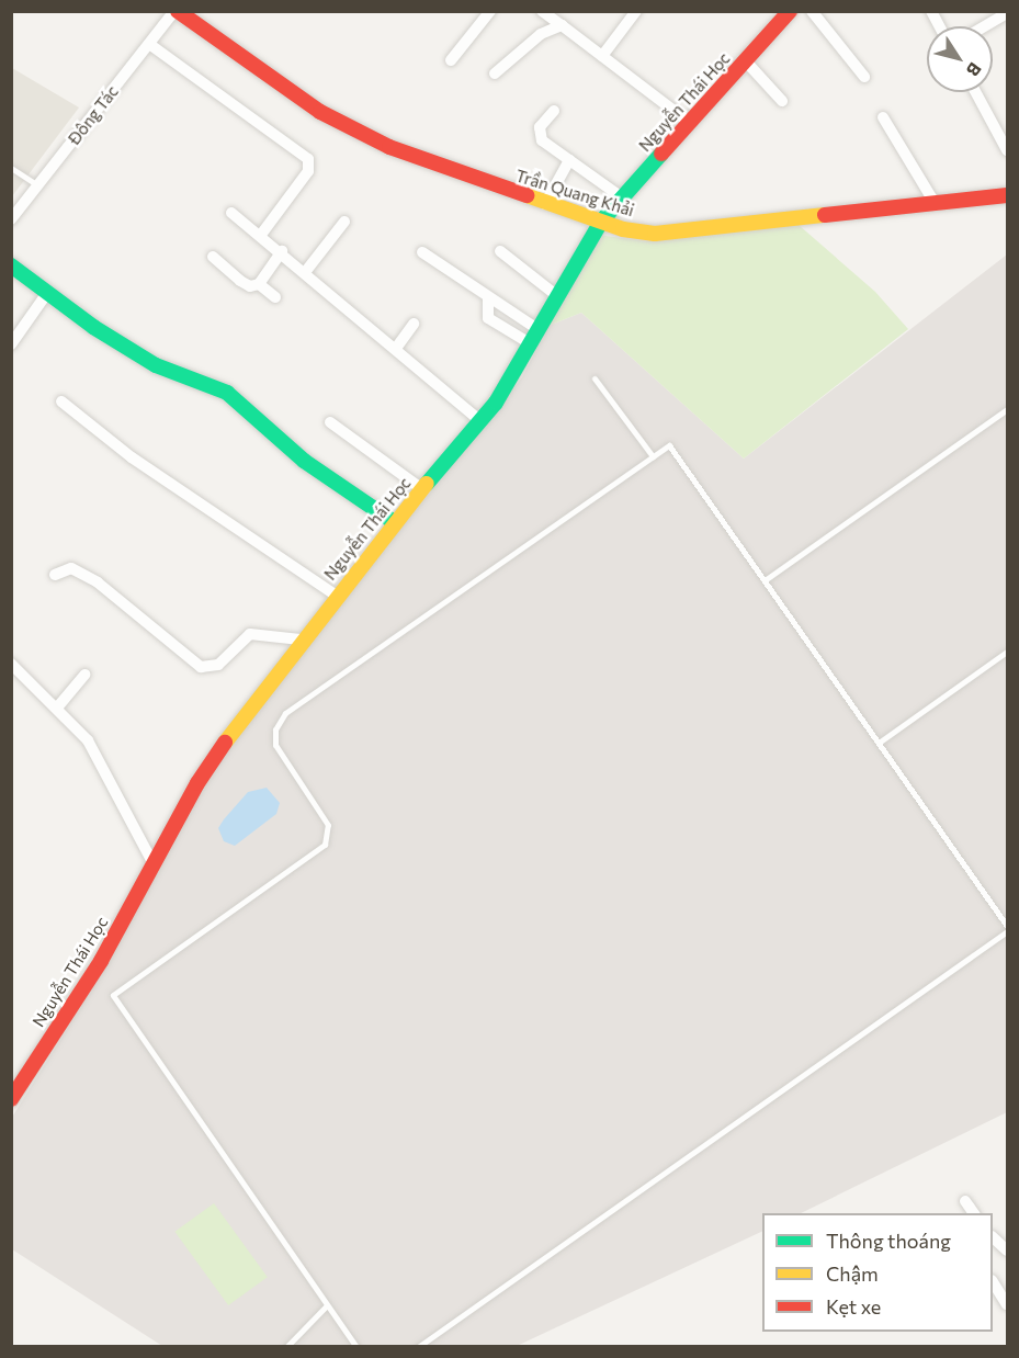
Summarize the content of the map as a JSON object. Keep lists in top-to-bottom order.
{
  "streets": {
    "street": ["Nguyễn Thái Học", "Đông Tác", "Trần Quang Khải"]
  },
  "crossings": [
    ["Nguyễn Thái Học", "Trần Quang Khải"],
    ["Đông Tác", "Trần Quang Khải"]
  ],
  "legend": ["Thông thoáng", "Chậm", "Kẹt xe"],
  "north": "bottom right"
}
